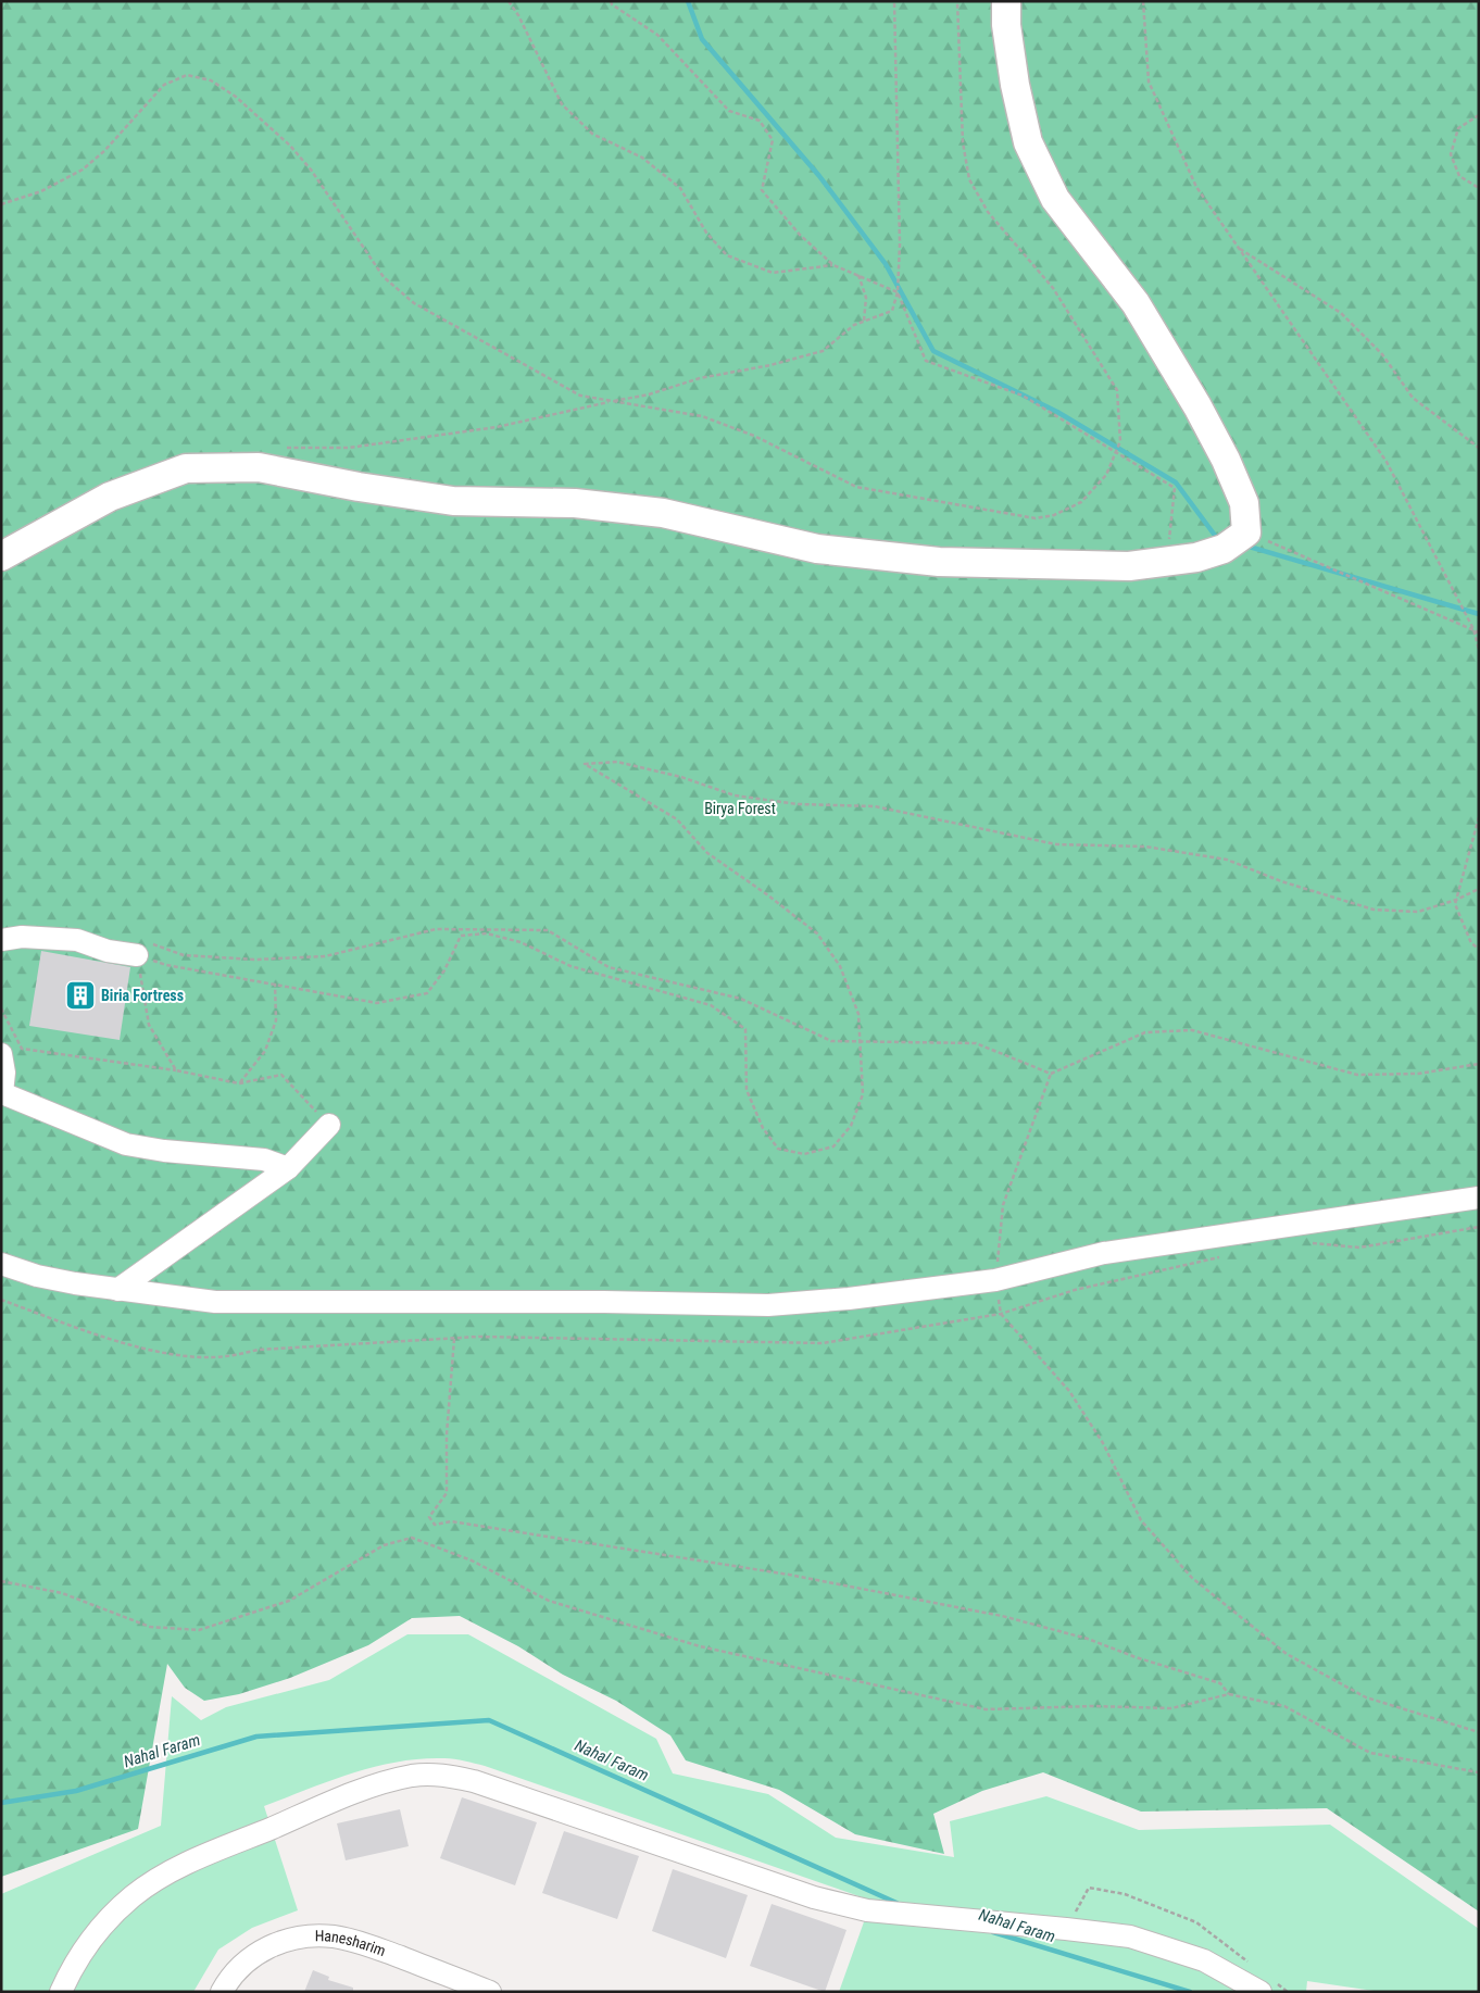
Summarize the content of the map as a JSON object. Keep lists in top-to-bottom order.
{
  "streets": {
    "street": ["Hanesharim"]
  },
  "water": ["Nahal Faram"],
  "parks": ["Birya Forest"],
  "places": {
    "building": ["Biria Fortress"]
  }
}
